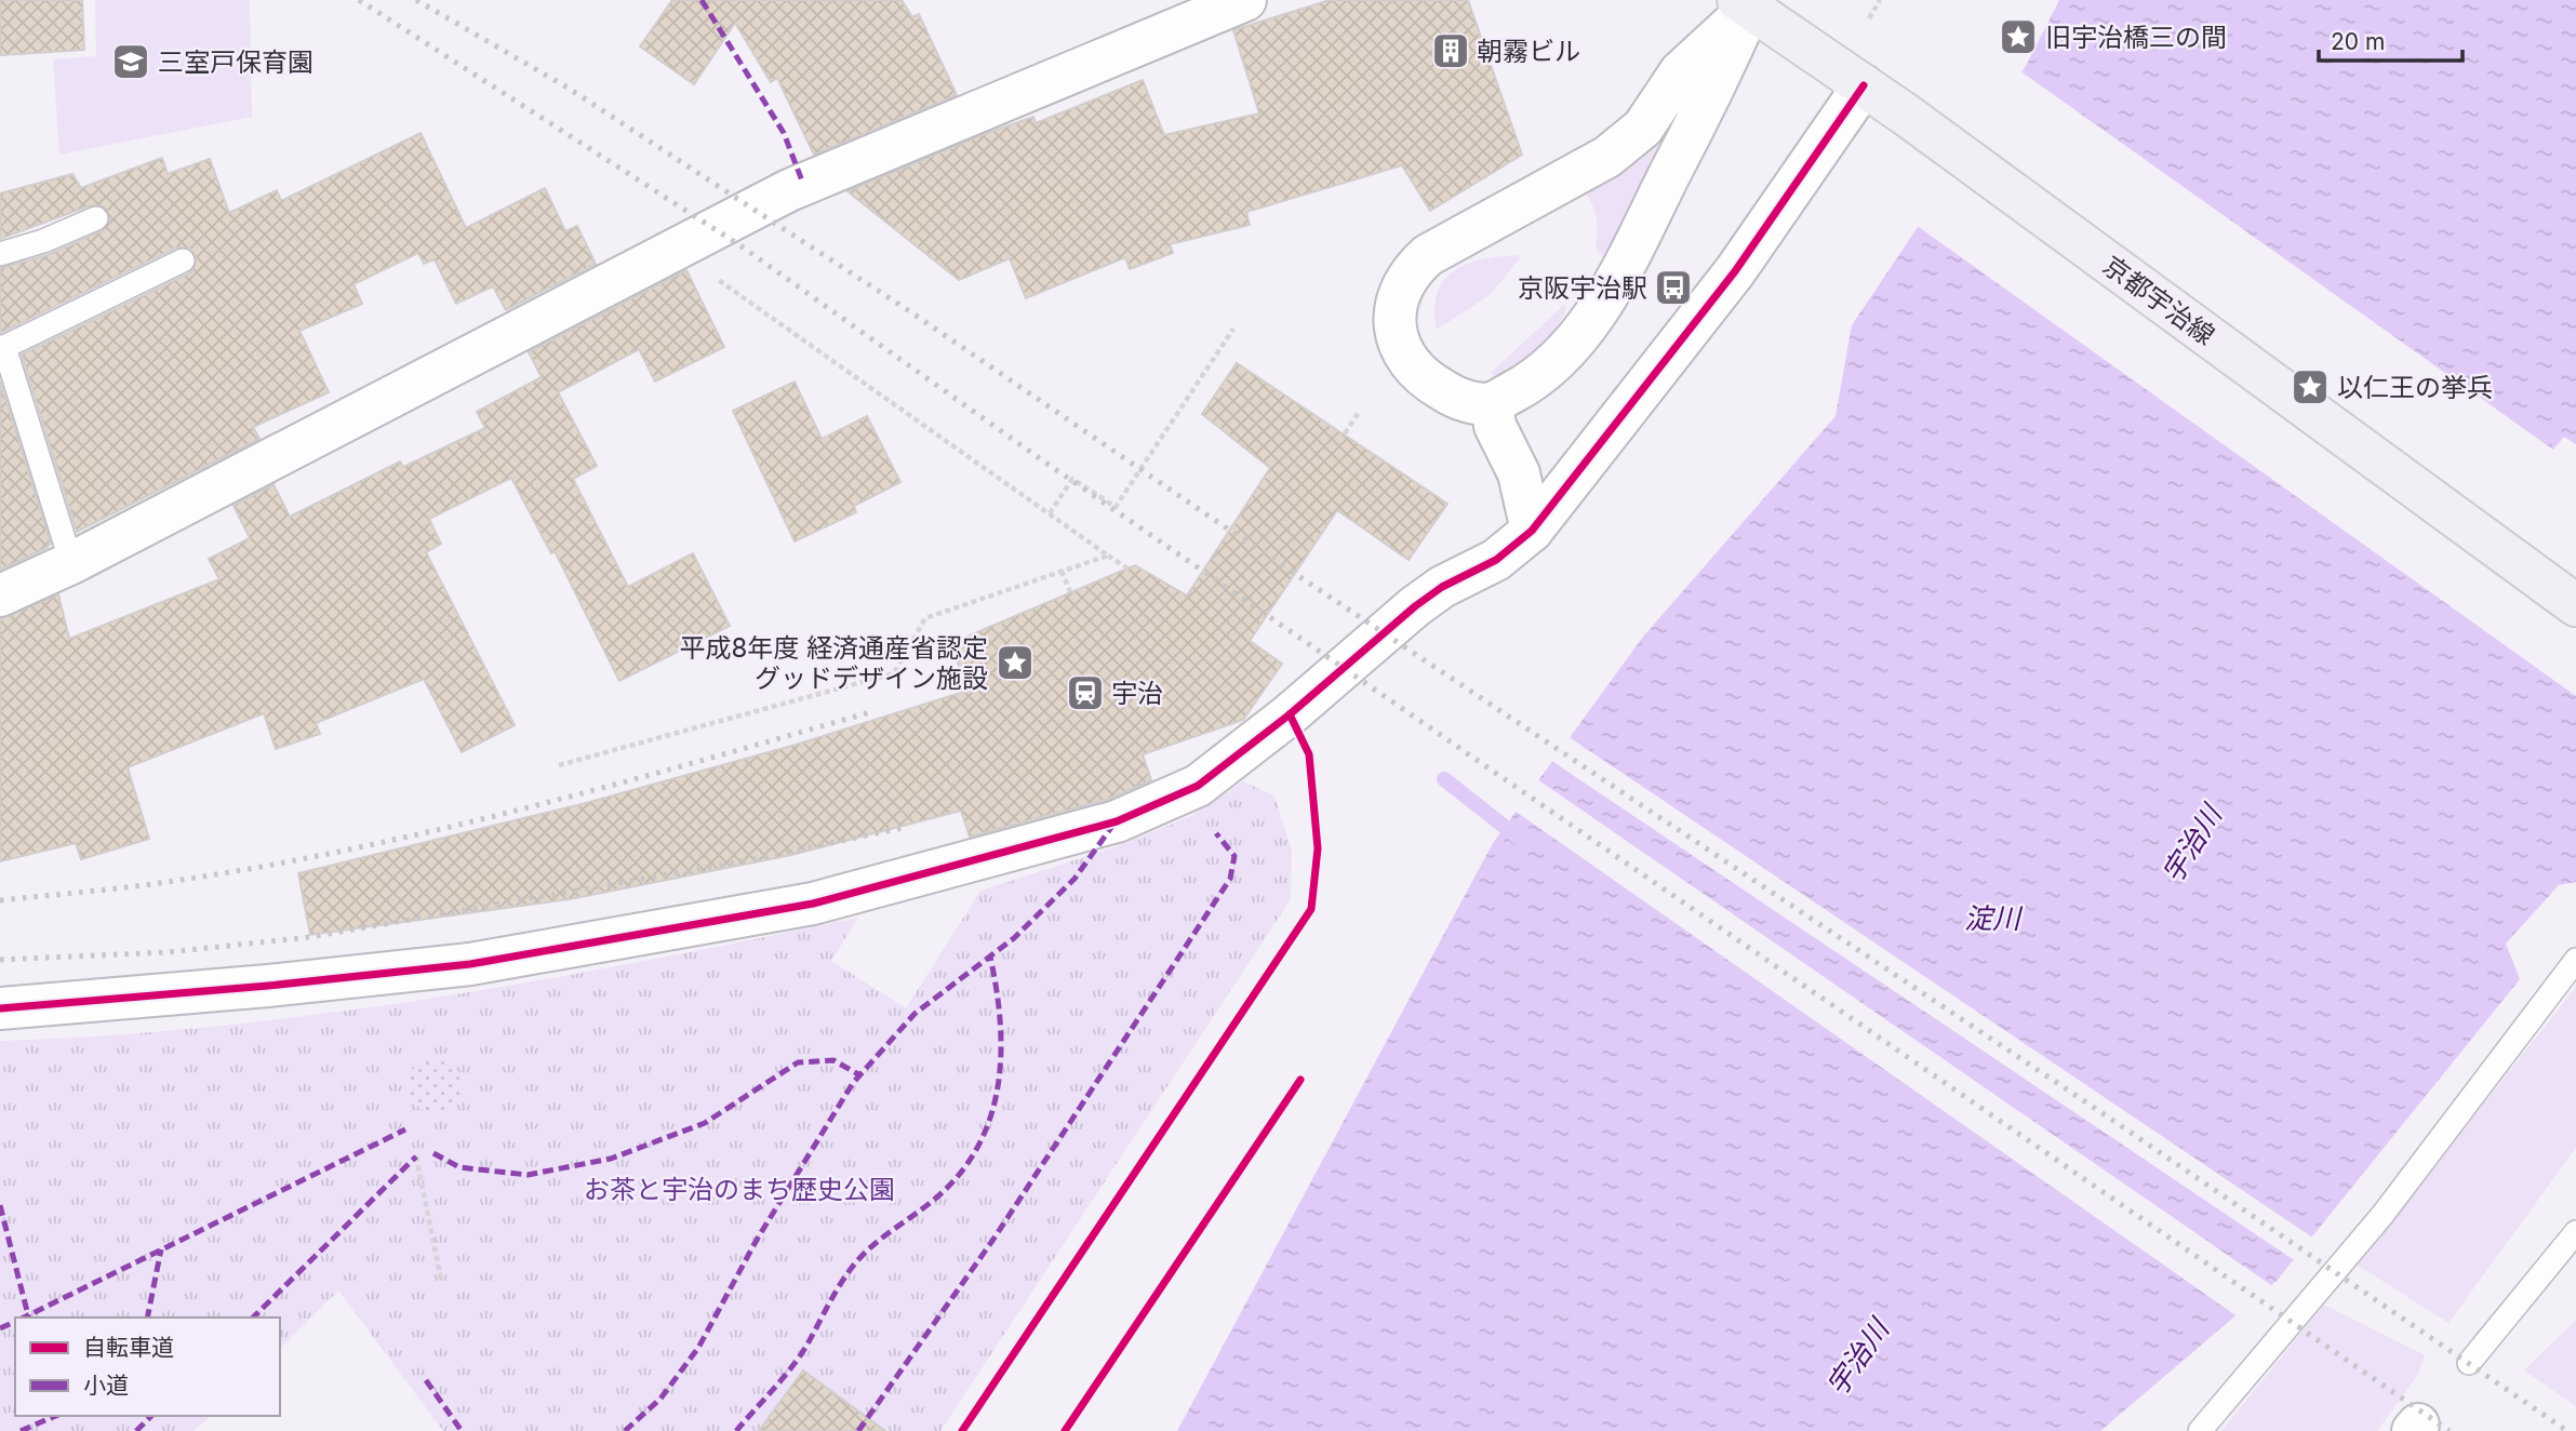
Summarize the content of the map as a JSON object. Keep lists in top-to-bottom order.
{
  "streets": {
    "main road": ["京都宇治線"]
  },
  "water": ["宇治川", "淀川"],
  "parks": ["お茶と宇治のまち歴史公園"],
  "places": {
    "place": ["旧宇治橋三の間", "以仁王の挙兵", "平成8年度 経済通産省認定 グッドデザイン施設"],
    "building": ["朝霧ビル"],
    "school or university": ["三室戸保育園"],
    "bus stop": ["京阪宇治駅"],
    "station": ["宇治"]
  },
  "legend": ["自転車道", "小道"],
  "scale_bar": "20 m"
}
